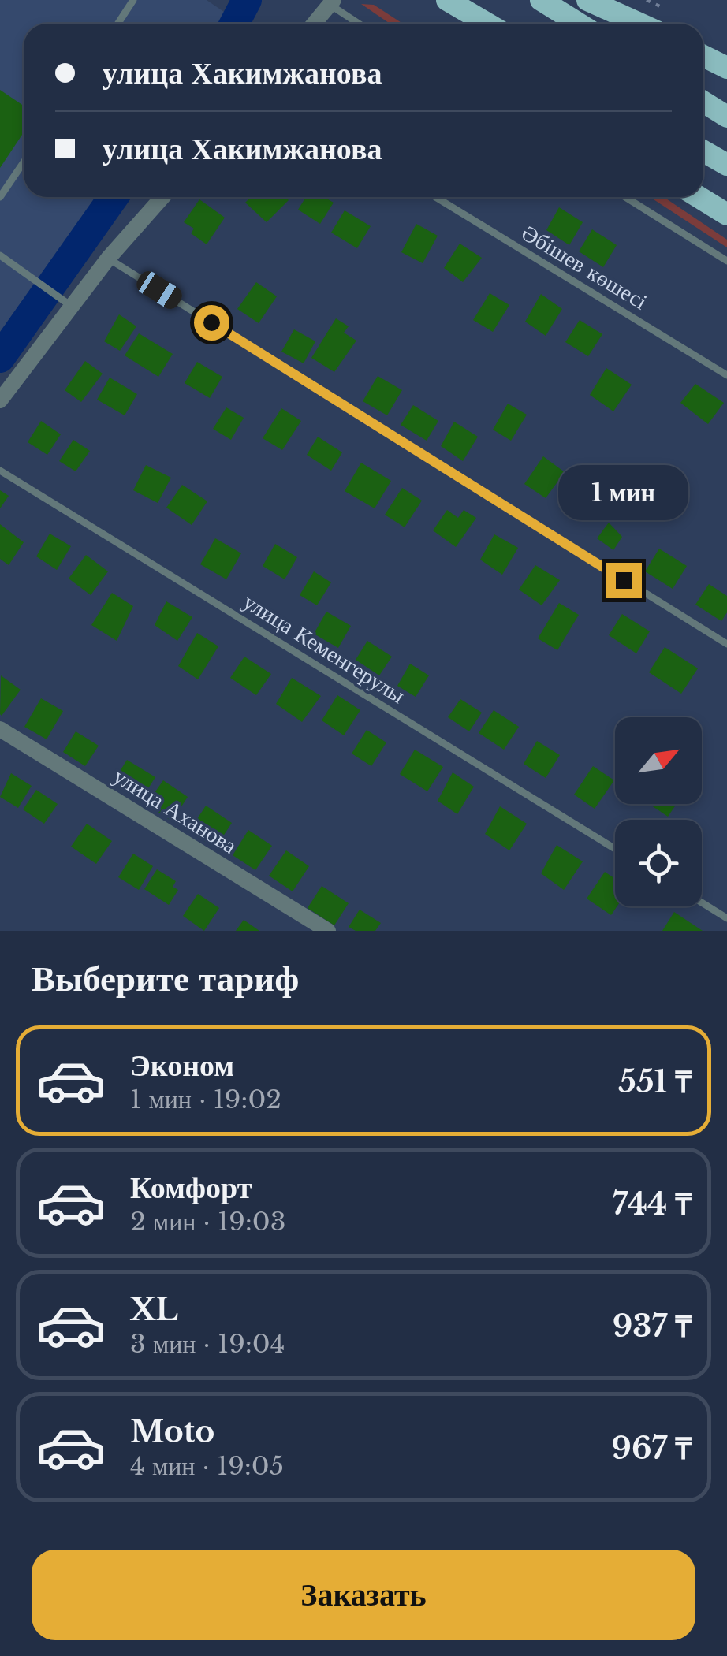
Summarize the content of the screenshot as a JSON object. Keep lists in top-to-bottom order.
{
  "streets": {
    "street": ["улица Аханова"],
    "lane": ["Әбішев көшесі", "улица Кеменгерулы"]
  },
  "north": "top right",
  "page": {
    "banner": ["улица Хакимжанова", "улица Хакимжанова"],
    "bubble": "1 мин",
    "heading": "Выберите тариф",
    "list": [
      {
        "name": "Эконом",
        "note": "1 мин · 19:02",
        "value": "551 ₸"
      },
      {
        "name": "Комфорт",
        "note": "2 мин · 19:03",
        "value": "744 ₸"
      },
      {
        "name": "XL",
        "note": "3 мин · 19:04",
        "value": "937 ₸"
      },
      {
        "name": "Moto",
        "note": "4 мин · 19:05",
        "value": "967 ₸"
      }
    ],
    "buttons": "Заказать"
  }
}
